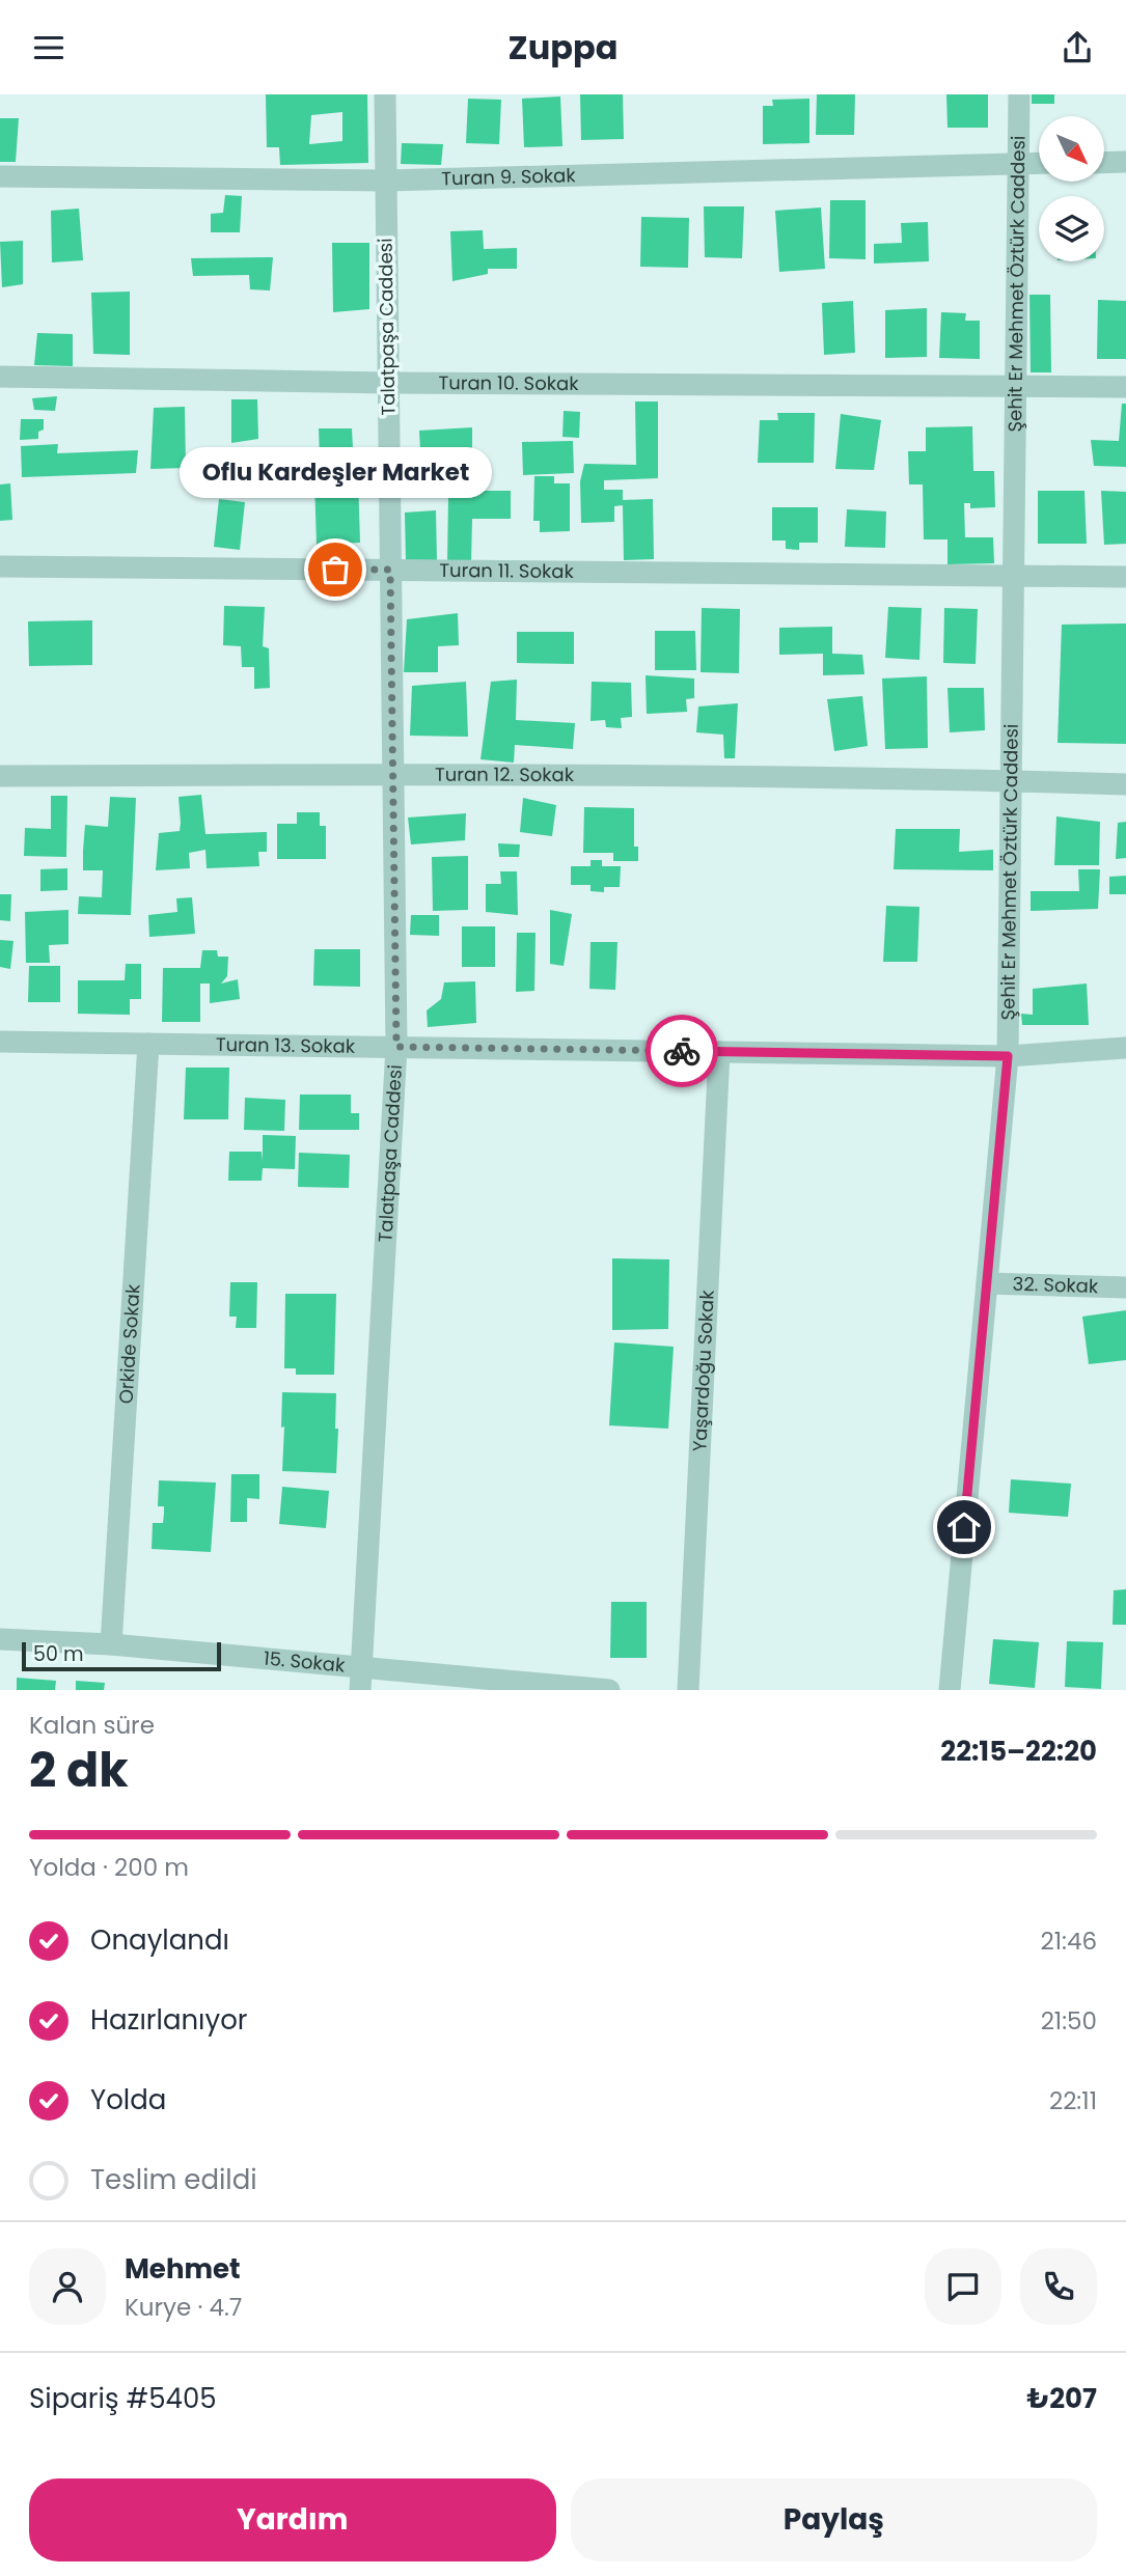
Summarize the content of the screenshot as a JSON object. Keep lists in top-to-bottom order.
{
  "streets": {
    "street": [
      "Turan 9. Sokak",
      "Şehit Er Mehmet Öztürk Caddesi",
      "Talatpaşa Caddesi",
      "Turan 10. Sokak",
      "Turan 11. Sokak",
      "Turan 12. Sokak",
      "Turan 13. Sokak",
      "32. Sokak",
      "Orkide Sokak",
      "Yaşardoğu Sokak",
      "15. Sokak"
    ]
  },
  "crossings": [
    ["Turan 9. Sokak", "Şehit Er Mehmet Öztürk Caddesi"],
    ["Turan 9. Sokak", "Talatpaşa Caddesi"],
    ["Şehit Er Mehmet Öztürk Caddesi", "Turan 10. Sokak"],
    ["Şehit Er Mehmet Öztürk Caddesi", "Turan 11. Sokak"],
    ["Şehit Er Mehmet Öztürk Caddesi", "Turan 12. Sokak"],
    ["Şehit Er Mehmet Öztürk Caddesi", "Turan 13. Sokak"],
    ["Şehit Er Mehmet Öztürk Caddesi", "32. Sokak"],
    ["Talatpaşa Caddesi", "Turan 10. Sokak"],
    ["Talatpaşa Caddesi", "Turan 11. Sokak"],
    ["Talatpaşa Caddesi", "Turan 12. Sokak"],
    ["Talatpaşa Caddesi", "Turan 13. Sokak"],
    ["Talatpaşa Caddesi", "15. Sokak"],
    ["Turan 13. Sokak", "Orkide Sokak"],
    ["Turan 13. Sokak", "Yaşardoğu Sokak"],
    ["Orkide Sokak", "15. Sokak"]
  ],
  "places": ["Oflu Kardeşler Market"],
  "scale_bar": "50 m",
  "north": "bottom right",
  "page": {
    "header": "Zuppa",
    "bubble": "Oflu Kardeşler Market",
    "scale": "50 m",
    "heading": ["2 dk", "Kalan süre", "22:15–22:20"],
    "panel": [
      "Mehmet",
      "Kurye · 4.7",
      "Sipariş #5405",
      "₺207"
    ],
    "bar": "Yolda · 200 m",
    "list": [
      ["Onaylandı", "21:46"],
      ["Hazırlanıyor", "21:50"],
      ["Yolda", "22:11"],
      "Teslim edildi"
    ],
    "buttons": ["Yardım", "Paylaş"]
  }
}
